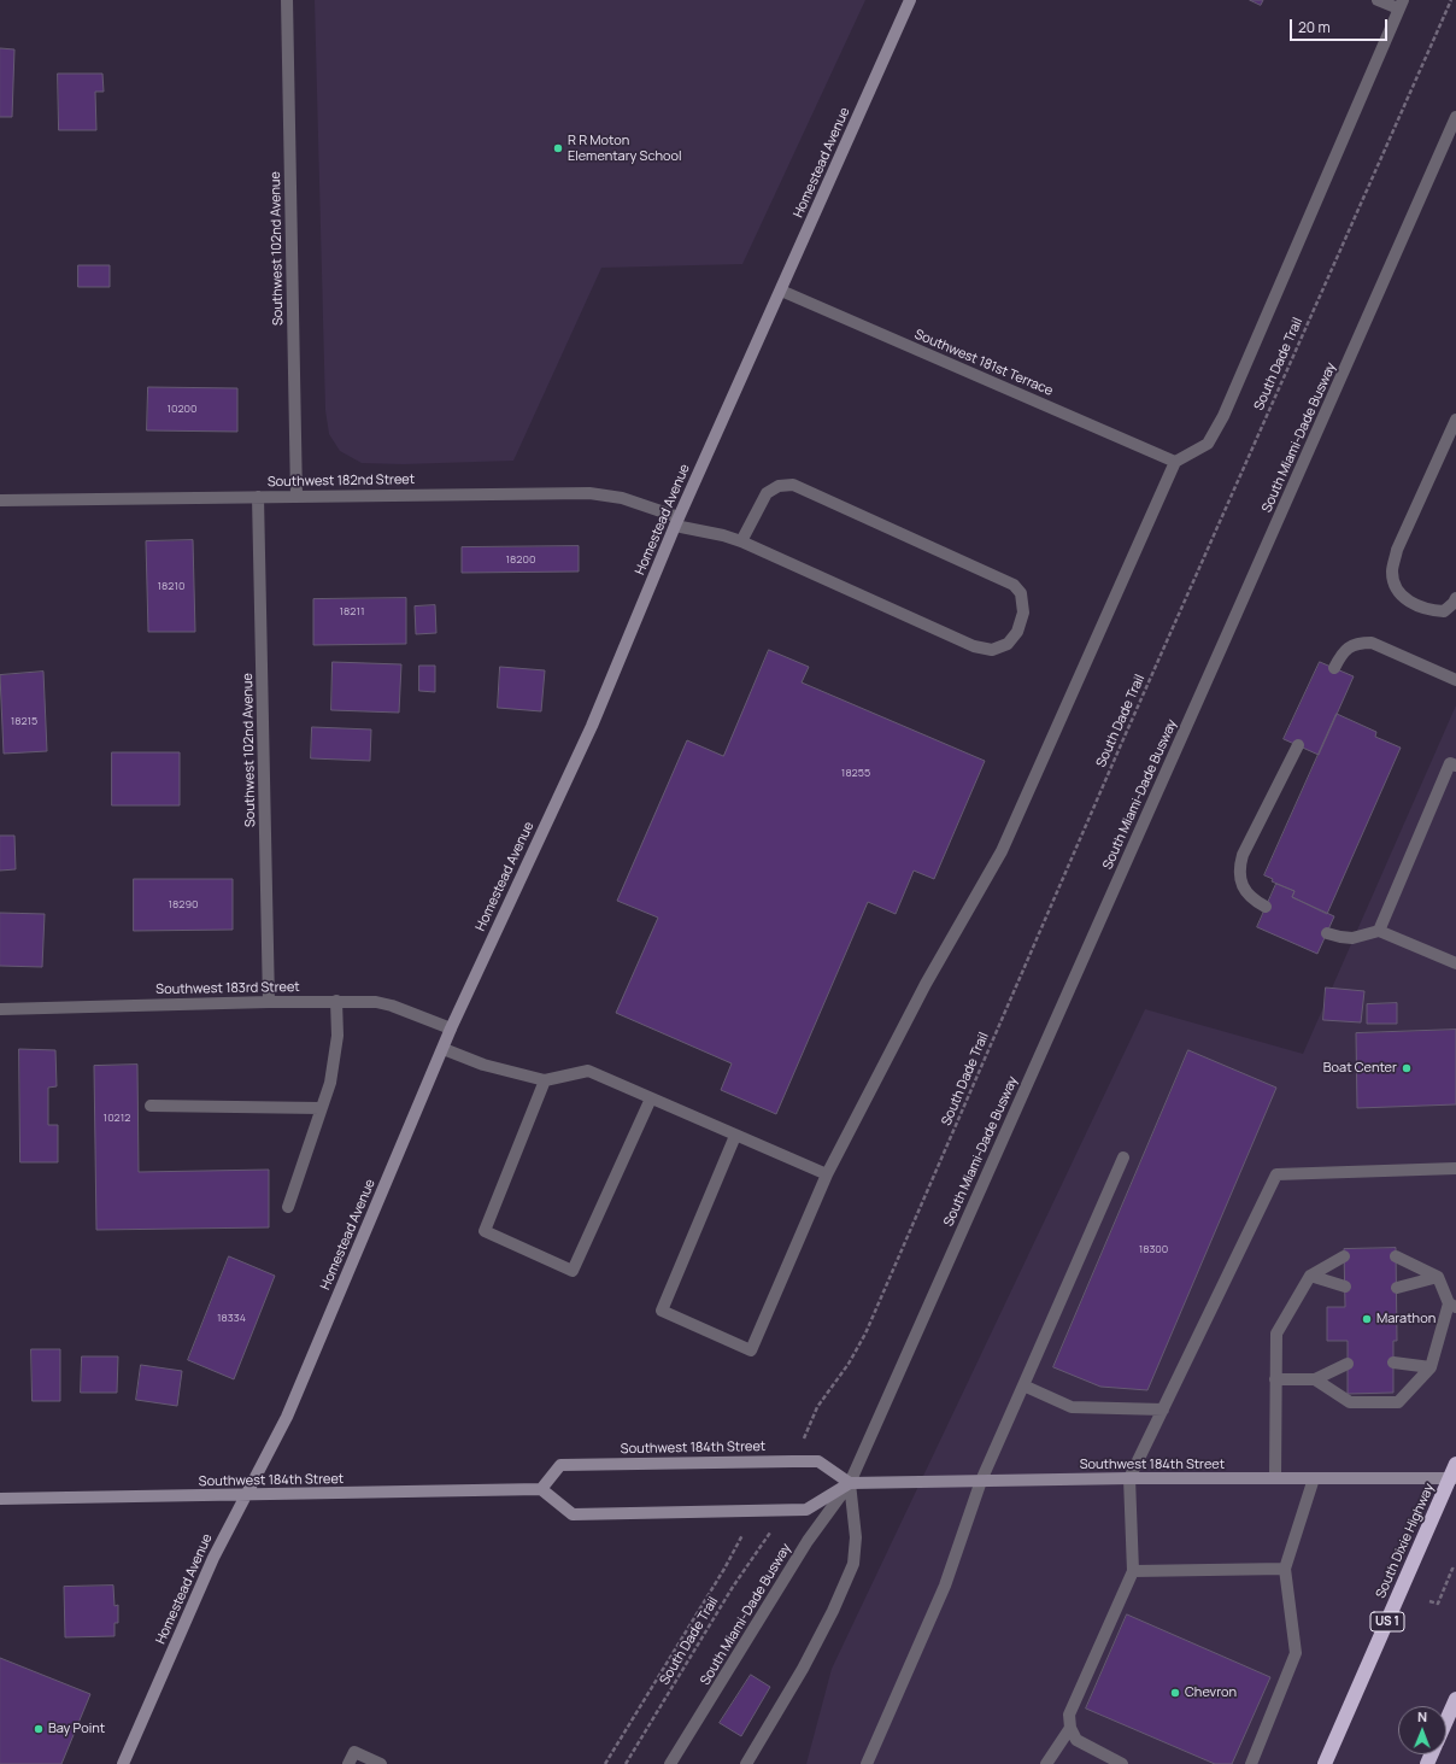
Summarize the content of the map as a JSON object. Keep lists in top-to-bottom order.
{
  "streets": {
    "highway": ["South Dixie Highway", "US 1"],
    "street": [
      "Homestead Avenue",
      "Southwest 102nd Avenue",
      "Southwest 181st Terrace",
      "South Miami-Dade Busway",
      "Southwest 182nd Street",
      "Southwest 183rd Street",
      "Southwest 184th Street"
    ],
    "path": ["South Dade Trail"]
  },
  "crossings": [
    ["Homestead Avenue", "Southwest 181st Terrace"],
    ["Homestead Avenue", "Southwest 182nd Street"],
    ["Homestead Avenue", "Southwest 183rd Street"],
    ["Homestead Avenue", "Southwest 184th Street"],
    ["Southwest 102nd Avenue", "Southwest 182nd Street"],
    ["Southwest 102nd Avenue", "Southwest 183rd Street"],
    ["South Miami-Dade Busway", "Southwest 184th Street"],
    ["Southwest 184th Street", "South Dixie Highway"]
  ],
  "places": [
    "R R Moton Elementary School",
    "Boat Center",
    "Marathon",
    "Chevron",
    "Bay Point"
  ],
  "house_numbers": [
    "10200",
    "18200",
    "18210",
    "18211",
    "18215",
    "18255",
    "18290",
    "10212",
    "18300",
    "18334"
  ],
  "scale_bar": "20 m",
  "north": "top"
}
